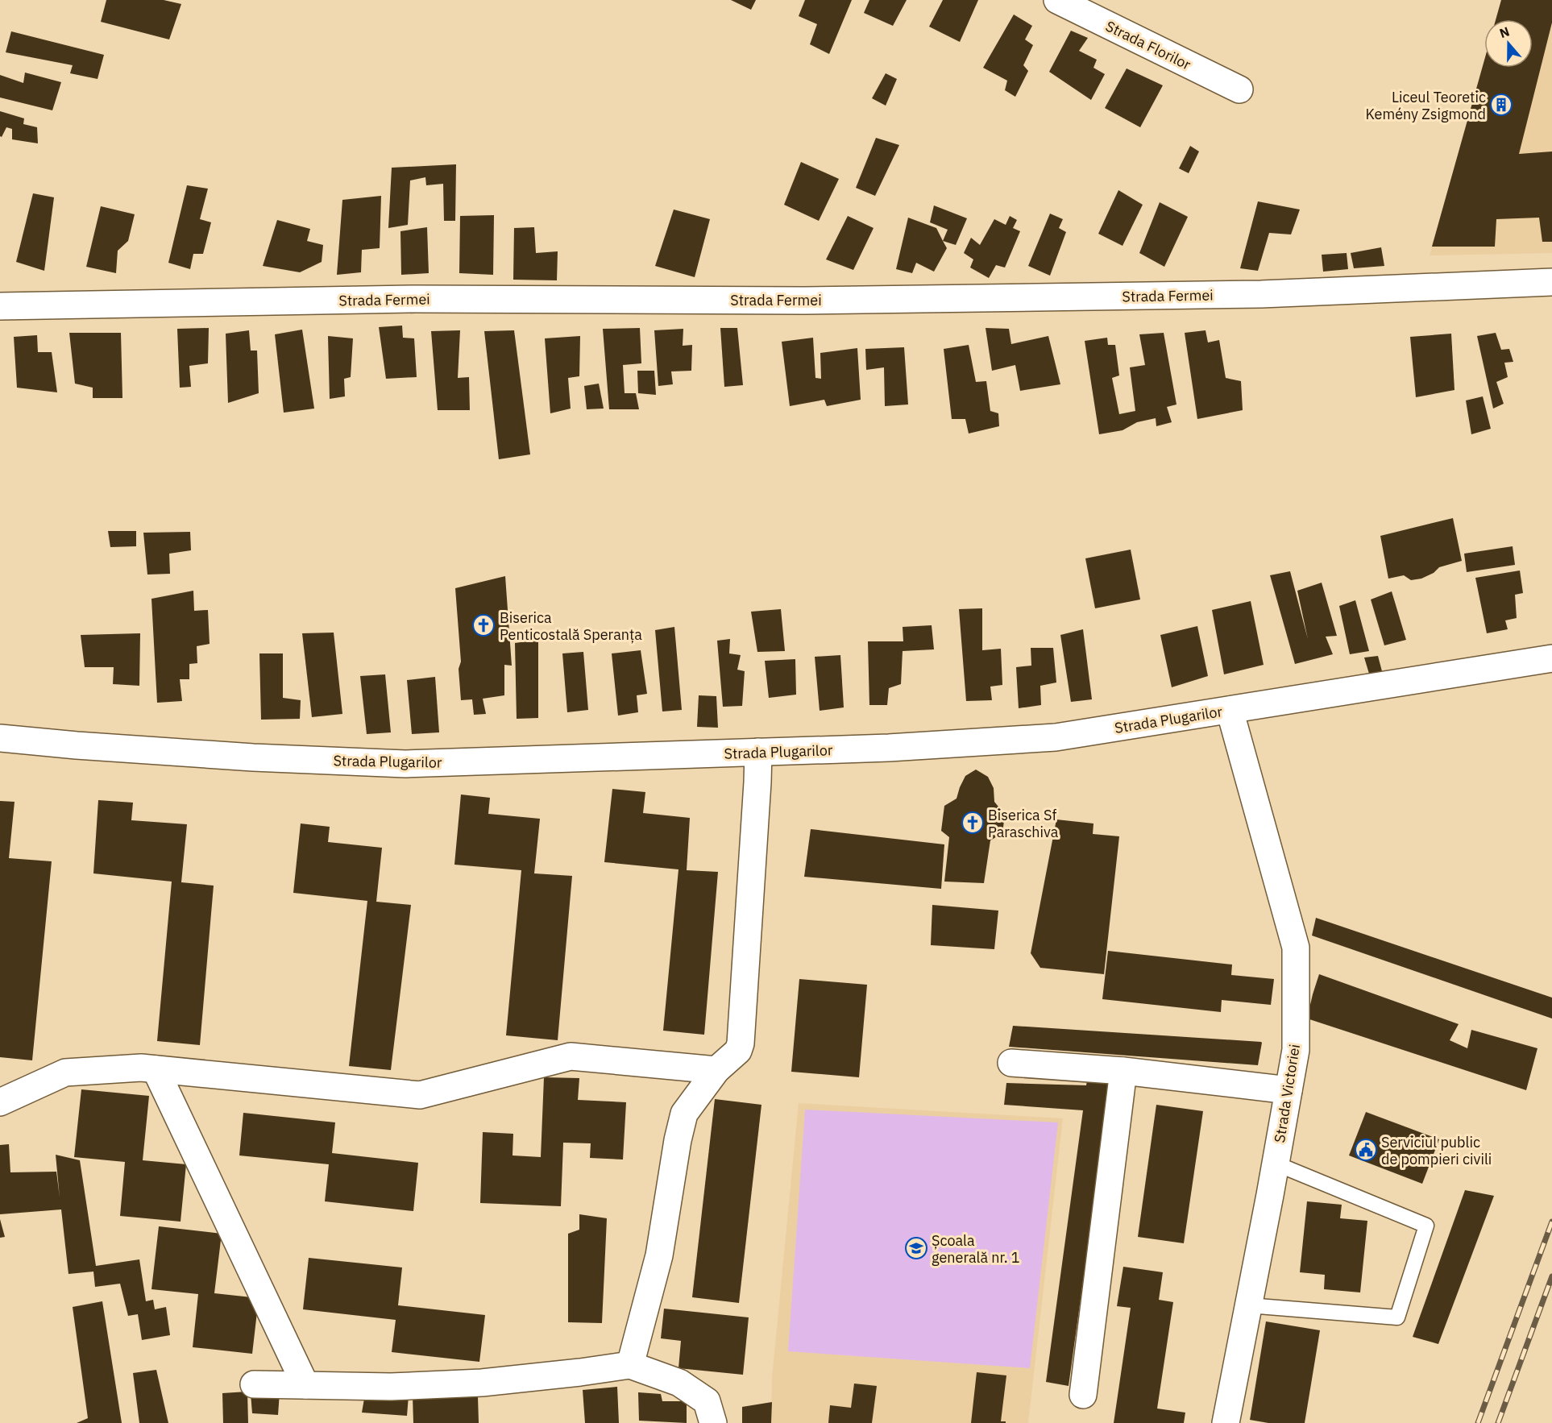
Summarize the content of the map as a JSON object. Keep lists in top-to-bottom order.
{
  "streets": {
    "street": [
      "Strada Florilor",
      "Strada Fermei",
      "Strada Plugarilor",
      "Strada Victoriei"
    ]
  },
  "crossings": [
    ["Strada Plugarilor", "Strada Victoriei"]
  ],
  "places": {
    "building": ["Liceul Teoretic Kemény Zsigmond"],
    "church": ["Biserica Penticostală Speranța", "Biserica Sf Paraschiva"],
    "public building": ["Serviciul public de pompieri civili"],
    "school or university": ["Școala generală nr. 1"]
  },
  "north": "top"
}
